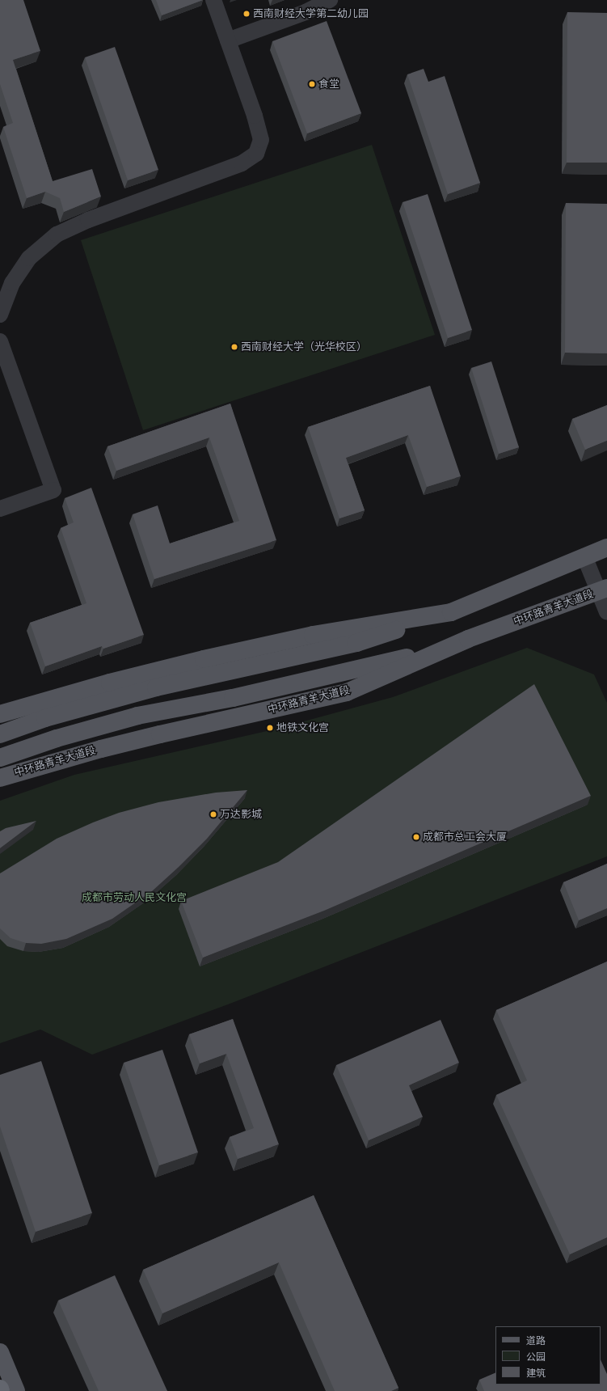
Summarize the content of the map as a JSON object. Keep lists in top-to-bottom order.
{
  "streets": {
    "main road": ["中环路青羊大道段"]
  },
  "parks": ["成都市劳动人民文化宫"],
  "places": [
    "西南财经大学第二幼儿园",
    "食堂",
    "西南财经大学（光华校区）",
    "地铁文化宫",
    "万达影城",
    "成都市总工会大厦"
  ],
  "legend": ["道路", "公园", "建筑"]
}
